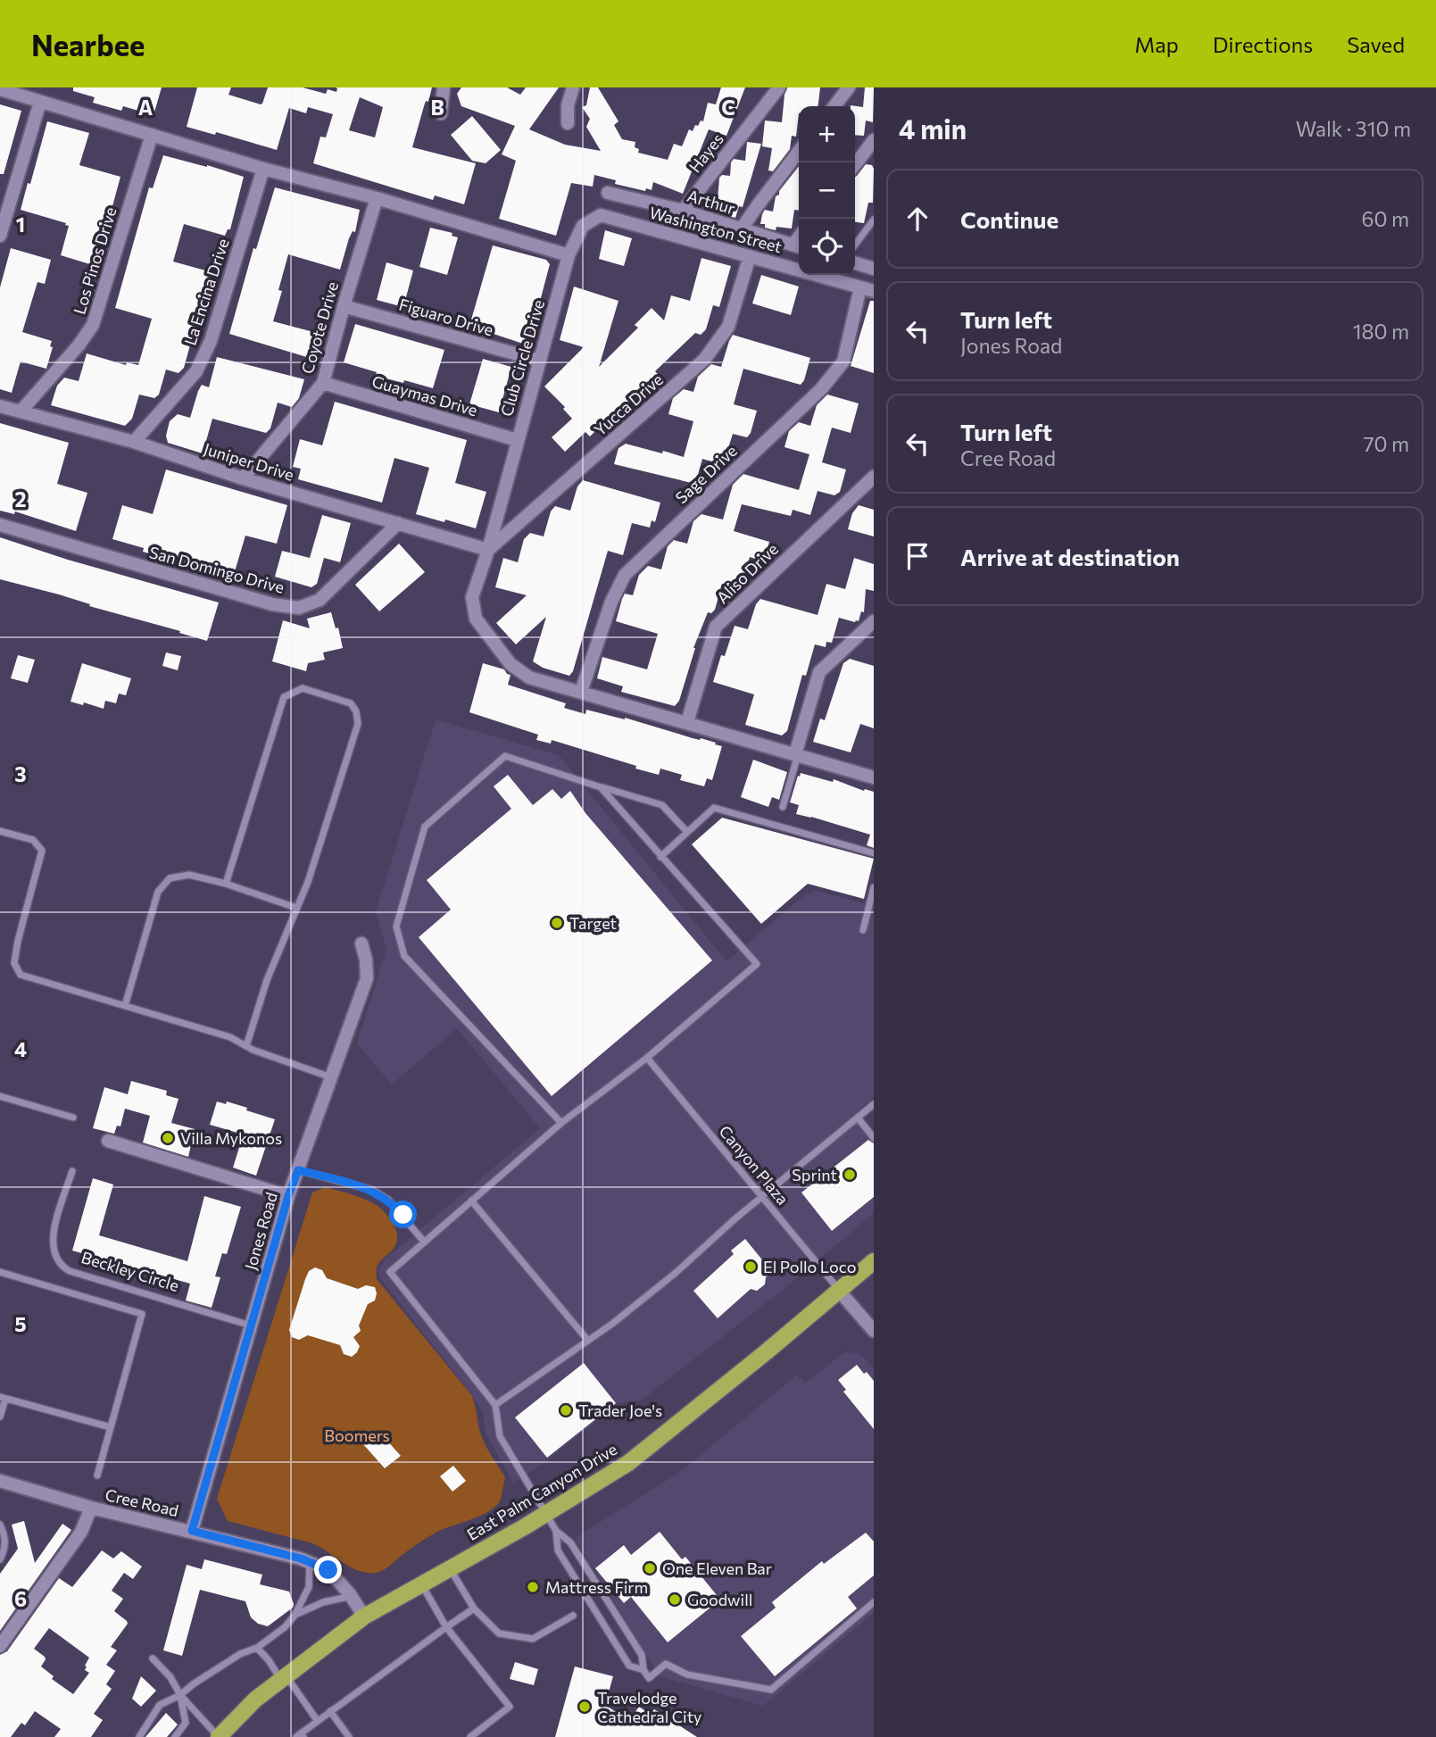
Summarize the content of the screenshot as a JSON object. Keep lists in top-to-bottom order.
{
  "streets": {
    "main road": ["East Palm Canyon Drive"],
    "street": [
      "Hayes",
      "Arthur",
      "Washington Street",
      "Los Pinos Drive",
      "La Encina Drive",
      "Figuaro Drive",
      "Coyote Drive",
      "Club Circle Drive",
      "Guaymas Drive",
      "Yucca Drive",
      "Juniper Drive",
      "Sage Drive",
      "San Domingo Drive",
      "Aliso Drive",
      "Jones Road",
      "Cree Road"
    ],
    "lane": ["Canyon Plaza", "Beckley Circle"]
  },
  "crossings": [
    ["Hayes", "Arthur"],
    ["Washington Street", "Club Circle Drive"],
    ["Washington Street", "Yucca Drive"],
    ["Washington Street", "Sage Drive"],
    ["Los Pinos Drive", "Juniper Drive"],
    ["La Encina Drive", "Juniper Drive"],
    ["Figuaro Drive", "Coyote Drive"],
    ["Figuaro Drive", "Club Circle Drive"],
    ["Coyote Drive", "Guaymas Drive"],
    ["Coyote Drive", "Juniper Drive"],
    ["Club Circle Drive", "Guaymas Drive"],
    ["Club Circle Drive", "Yucca Drive"],
    ["Club Circle Drive", "Juniper Drive"],
    ["Club Circle Drive", "Sage Drive"],
    ["Club Circle Drive", "Aliso Drive"],
    ["Yucca Drive", "Juniper Drive"],
    ["Juniper Drive", "San Domingo Drive"],
    ["Canyon Plaza", "East Palm Canyon Drive"],
    ["Jones Road", "Beckley Circle"],
    ["Jones Road", "Cree Road"],
    ["East Palm Canyon Drive", "Cree Road"]
  ],
  "parks": ["Boomers"],
  "places": [
    "Target",
    "Villa Mykonos",
    "Sprint",
    "El Pollo Loco",
    "Trader Joe's",
    "One Eleven Bar",
    "Mattress Firm",
    "Goodwill",
    "Travelodge Cathedral City"
  ],
  "page": {
    "header": "Nearbee",
    "nav": ["Map", "Directions", "Saved"],
    "heading": ["4 min", "Walk · 310 m"],
    "map_buttons": ["+", "−"],
    "list": [
      ["Continue", "60 m"],
      ["Turn left", "Jones Road", "180 m"],
      ["Turn left", "Cree Road", "70 m"],
      "Arrive at destination"
    ]
  },
  "grid": {
    "columns": ["A", "B", "C"],
    "rows": [
      "1",
      "2",
      "3",
      "4",
      "5",
      "6"
    ]
  }
}
